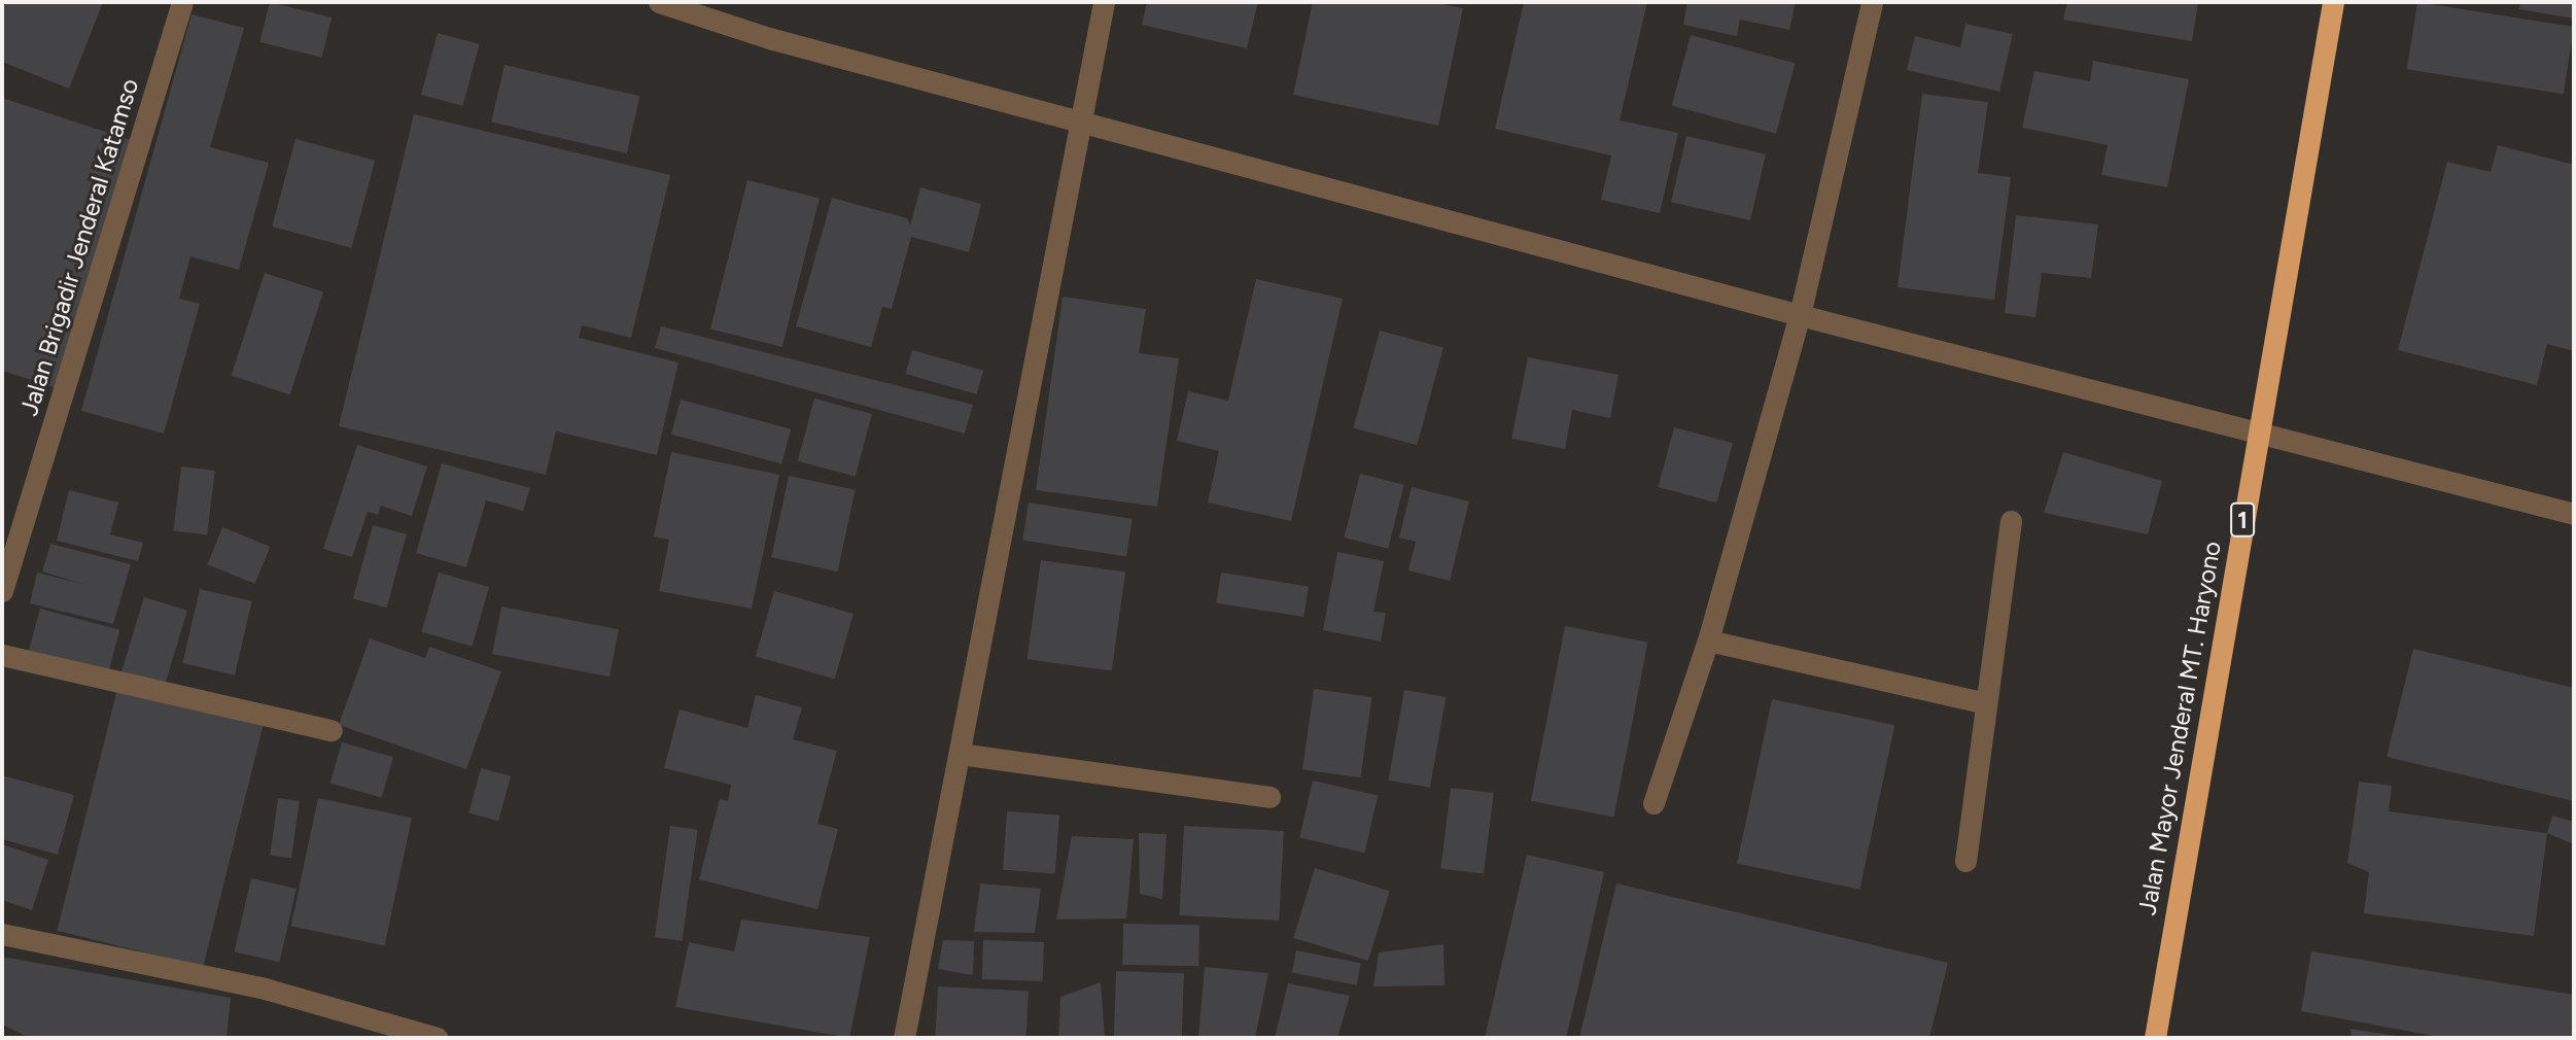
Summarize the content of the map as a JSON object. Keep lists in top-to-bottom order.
{
  "streets": {
    "highway": ["1", "Jalan Mayor Jenderal MT. Haryono"],
    "street": ["Jalan Brigadir Jenderal Katamso"]
  }
}
